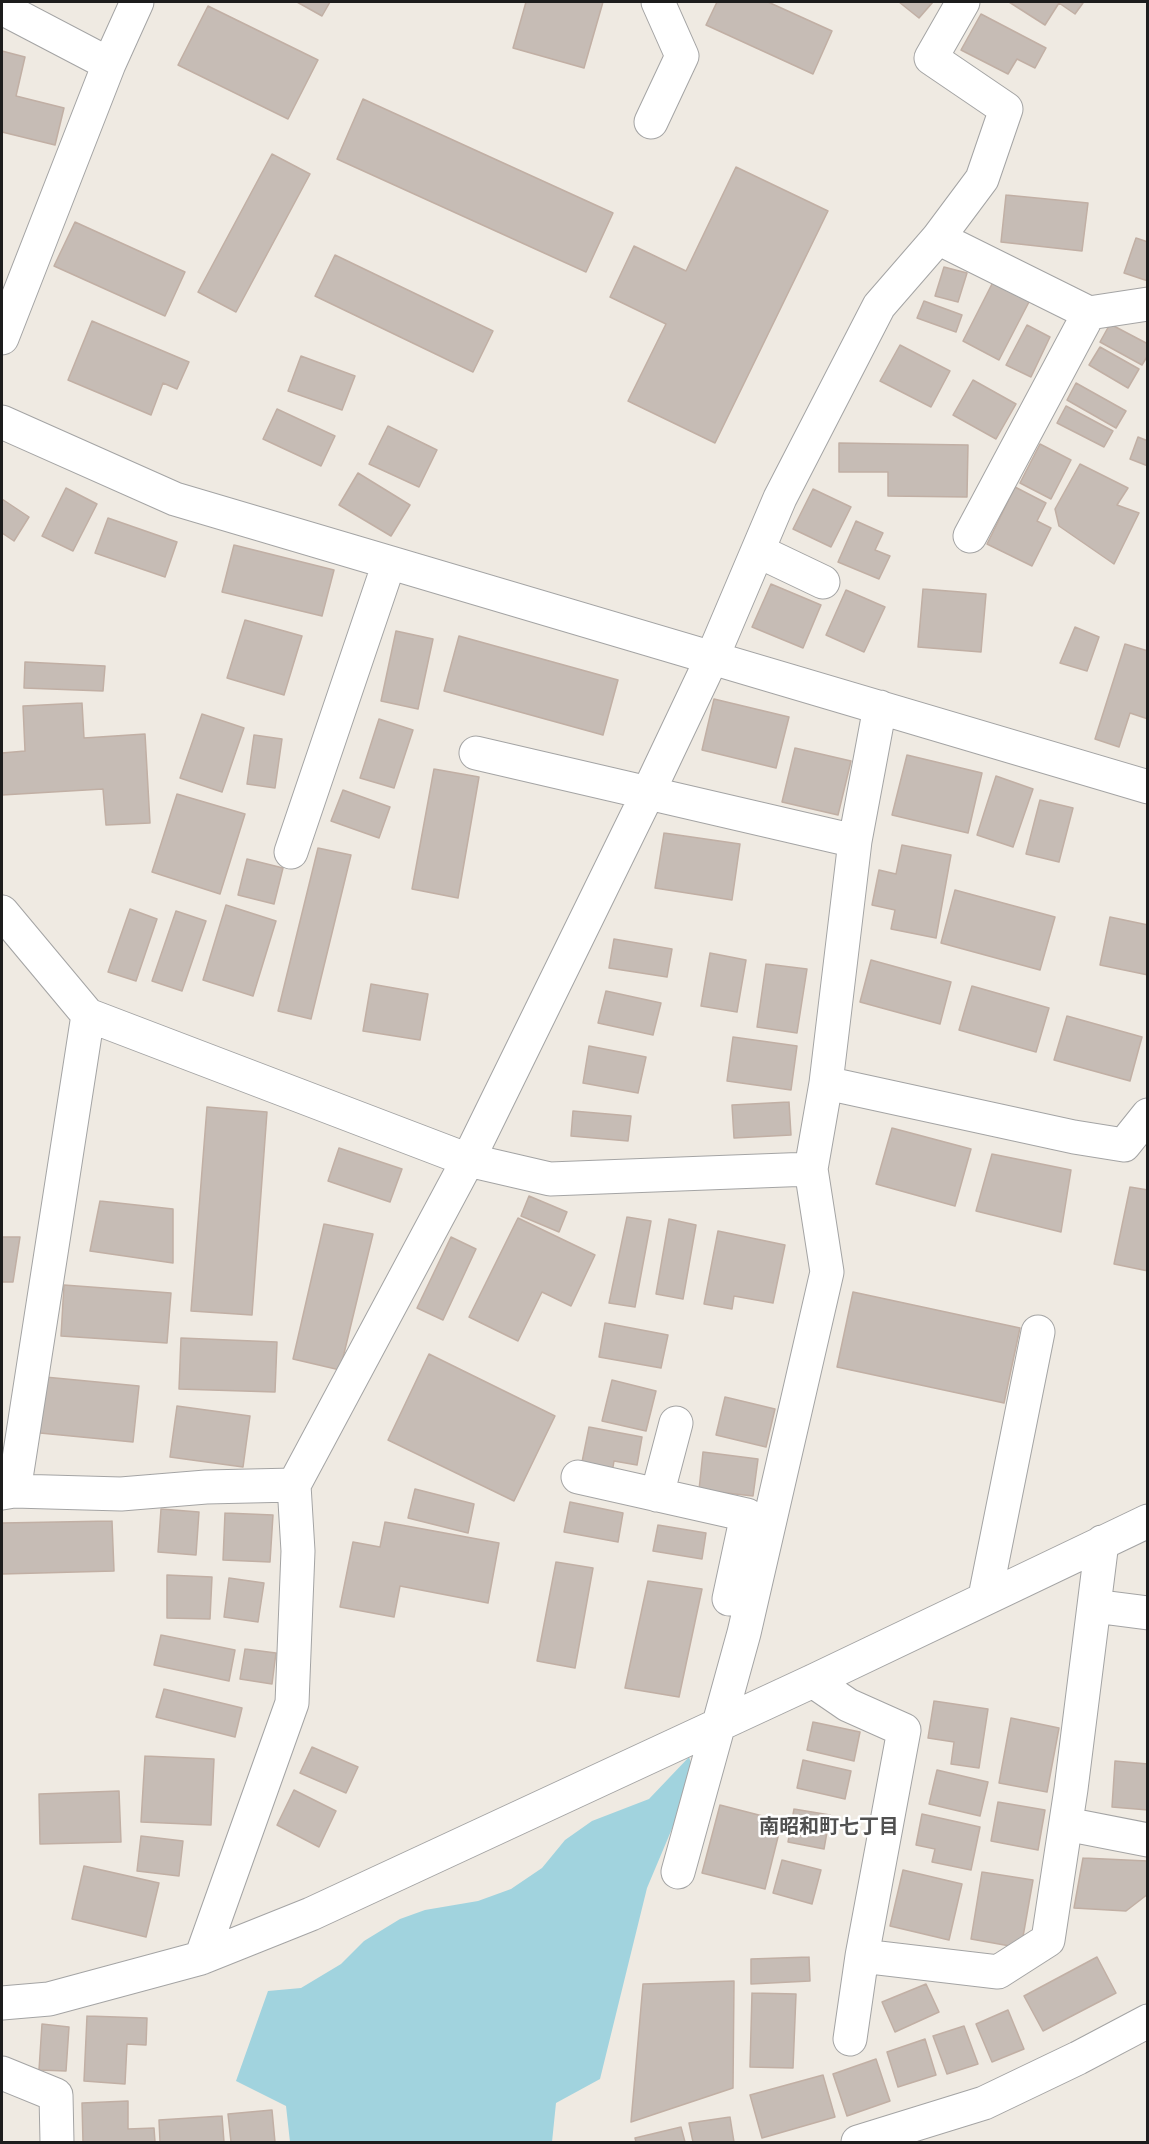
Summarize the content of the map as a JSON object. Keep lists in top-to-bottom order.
{
  "districts": ["南昭和町七丁目"]
}
